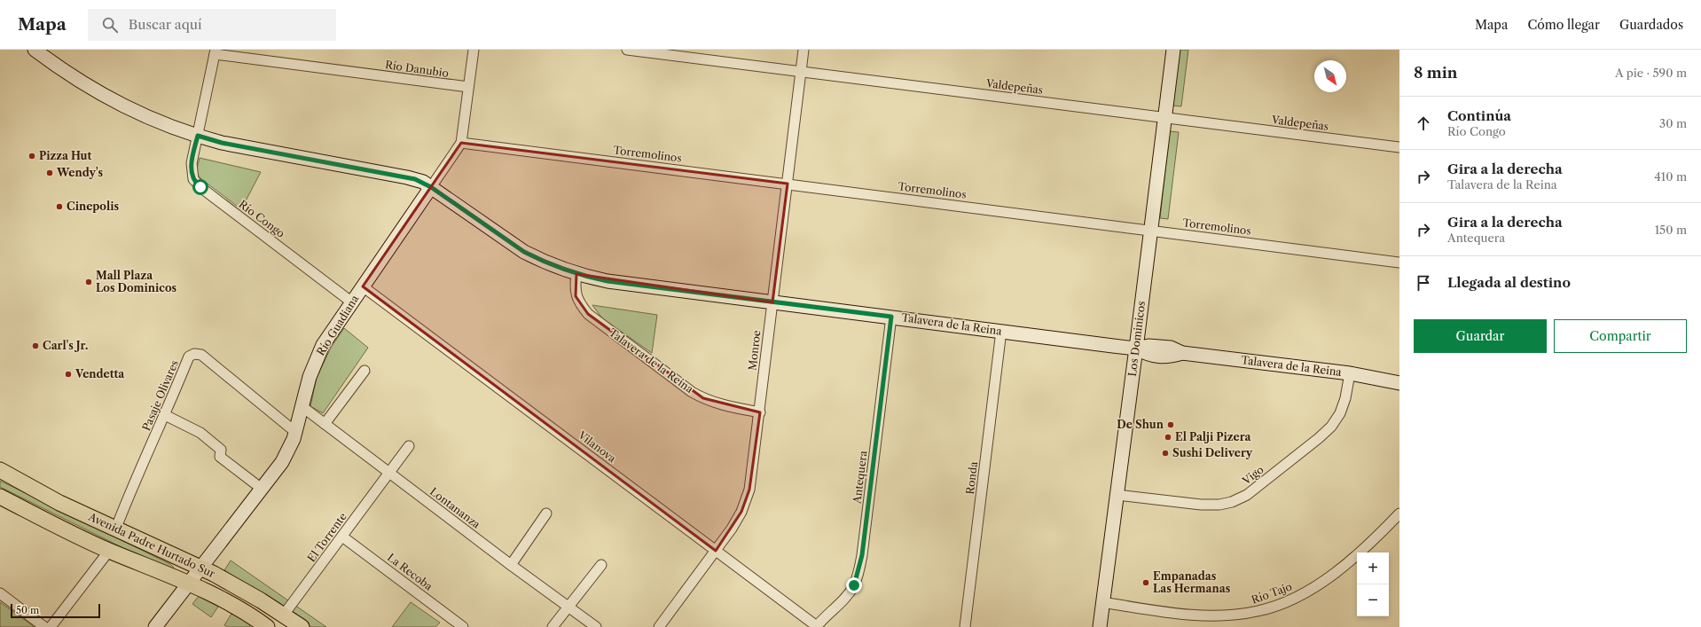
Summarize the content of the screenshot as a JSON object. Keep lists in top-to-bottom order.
{
  "streets": {
    "main road": ["Avenida Padre Hurtado Sur"],
    "street": [
      "Río Danubio",
      "Valdepeñas",
      "Torremolinos",
      "Río Congo",
      "Talavera de la Reina",
      "Río Guadiana",
      "Los Dominicos",
      "Monroe",
      "Pasaje Olivares",
      "Vilanova",
      "Vigo",
      "Antequera",
      "Ronda",
      "Lontananza",
      "El Torrente",
      "La Recoba",
      "Río Tajo"
    ]
  },
  "crossings": [
    ["Río Danubio", "Río Congo"],
    ["Río Danubio", "Río Guadiana"],
    ["Valdepeñas", "Los Dominicos"],
    ["Valdepeñas", "Monroe"],
    ["Torremolinos", "Río Guadiana"],
    ["Torremolinos", "Los Dominicos"],
    ["Torremolinos", "Monroe"],
    ["Río Congo", "Talavera de la Reina"],
    ["Río Congo", "Río Guadiana"],
    ["Talavera de la Reina", "Río Guadiana"],
    ["Talavera de la Reina", "Los Dominicos"],
    ["Talavera de la Reina", "Monroe"],
    ["Talavera de la Reina", "Vigo"],
    ["Talavera de la Reina", "Antequera"],
    ["Talavera de la Reina", "Ronda"],
    ["Río Guadiana", "Pasaje Olivares"],
    ["Río Guadiana", "Vilanova"],
    ["Río Guadiana", "Lontananza"],
    ["Río Guadiana", "Avenida Padre Hurtado Sur"],
    ["Los Dominicos", "Vigo"],
    ["Los Dominicos", "Río Tajo"],
    ["Monroe", "Vilanova"],
    ["Pasaje Olivares", "Avenida Padre Hurtado Sur"],
    ["Vilanova", "Antequera"],
    ["Lontananza", "El Torrente"],
    ["El Torrente", "Avenida Padre Hurtado Sur"],
    ["El Torrente", "La Recoba"]
  ],
  "places": [
    "Pizza Hut",
    "Wendy's",
    "Cinepolis",
    "Mall Plaza Los Dominicos",
    "Carl's Jr.",
    "Vendetta",
    "De Shun",
    "El Palji Pizera",
    "Sushi Delivery",
    "Empanadas Las Hermanas"
  ],
  "scale_bar": "50 m",
  "north": "bottom right",
  "page": {
    "header": "Mapa",
    "search": "Buscar aquí",
    "nav": ["Mapa", "Cómo llegar", "Guardados"],
    "heading": ["8 min", "A pie · 590 m"],
    "list": [
      ["Continúa", "Río Congo", "30 m"],
      ["Gira a la derecha", "Talavera de la Reina", "410 m"],
      ["Gira a la derecha", "Antequera", "150 m"],
      "Llegada al destino"
    ],
    "buttons": ["Guardar", "Compartir"],
    "map_buttons": ["+", "−"],
    "scale": "50 m"
  }
}
